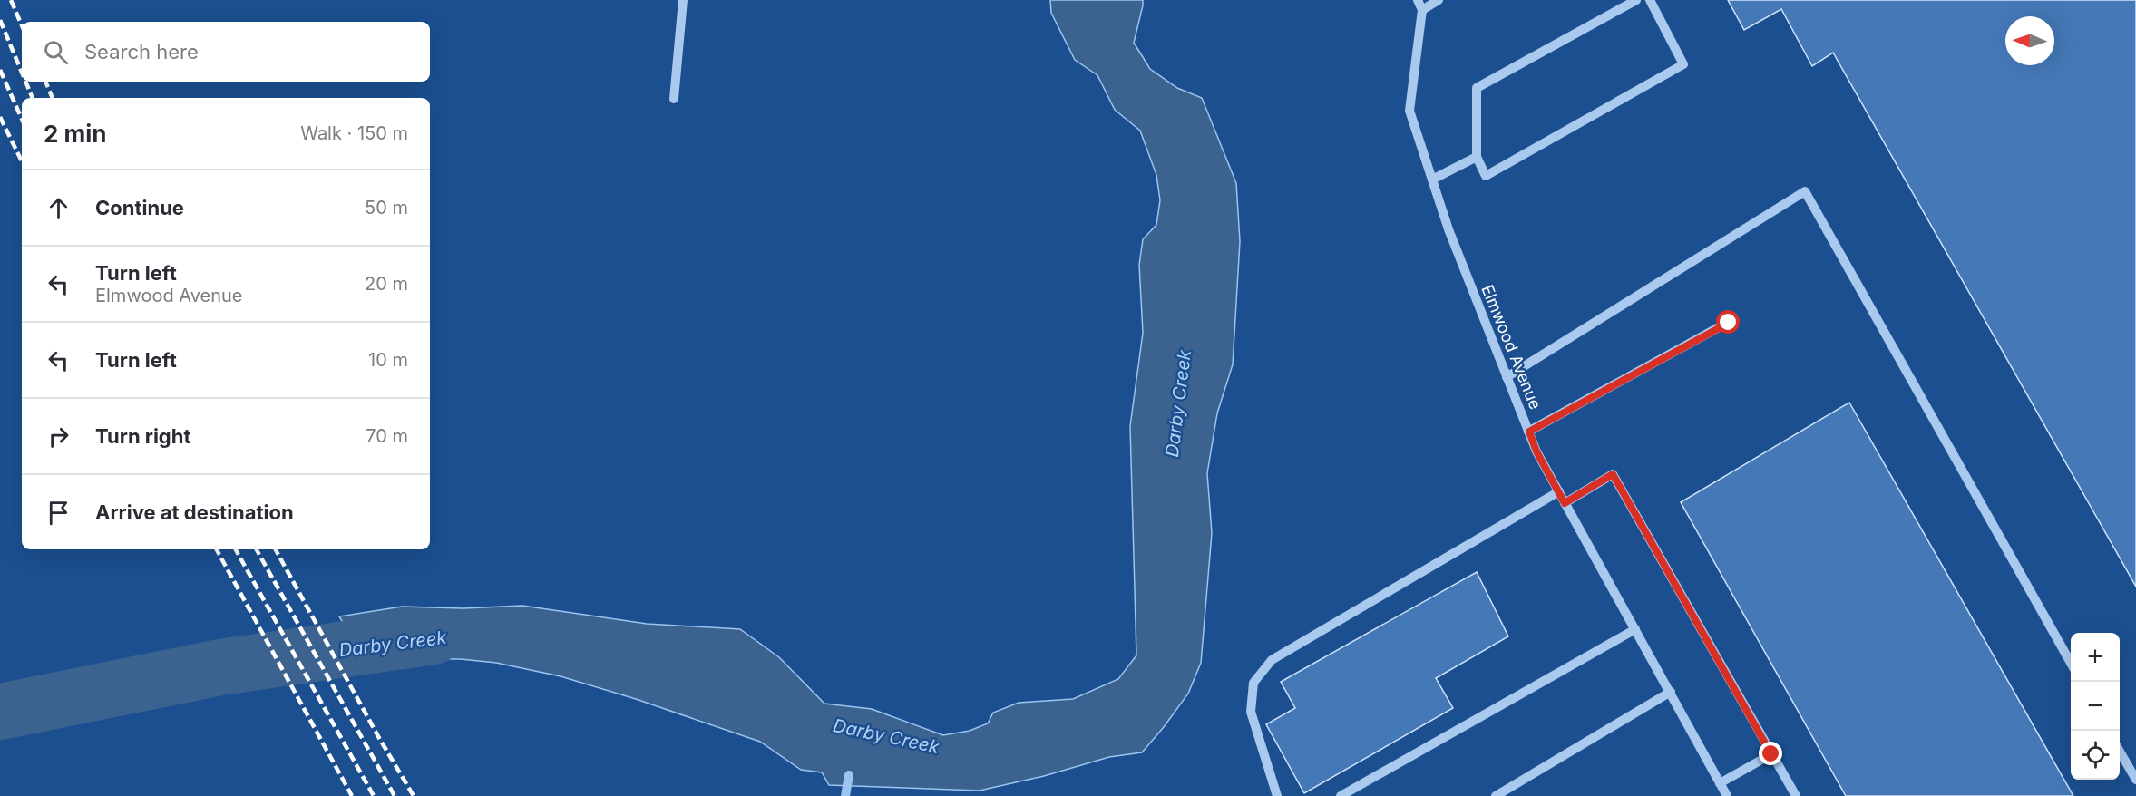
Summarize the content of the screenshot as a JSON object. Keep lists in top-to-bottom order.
{
  "streets": {
    "street": ["Elmwood Avenue"]
  },
  "water": ["Darby Creek"],
  "north": "left",
  "page": {
    "search": "Search here",
    "heading": ["2 min", "Walk · 150 m"],
    "list": [
      ["Continue", "50 m"],
      ["Turn left", "Elmwood Avenue", "20 m"],
      ["Turn left", "10 m"],
      ["Turn right", "70 m"],
      "Arrive at destination"
    ],
    "map_buttons": ["+", "−"]
  }
}
